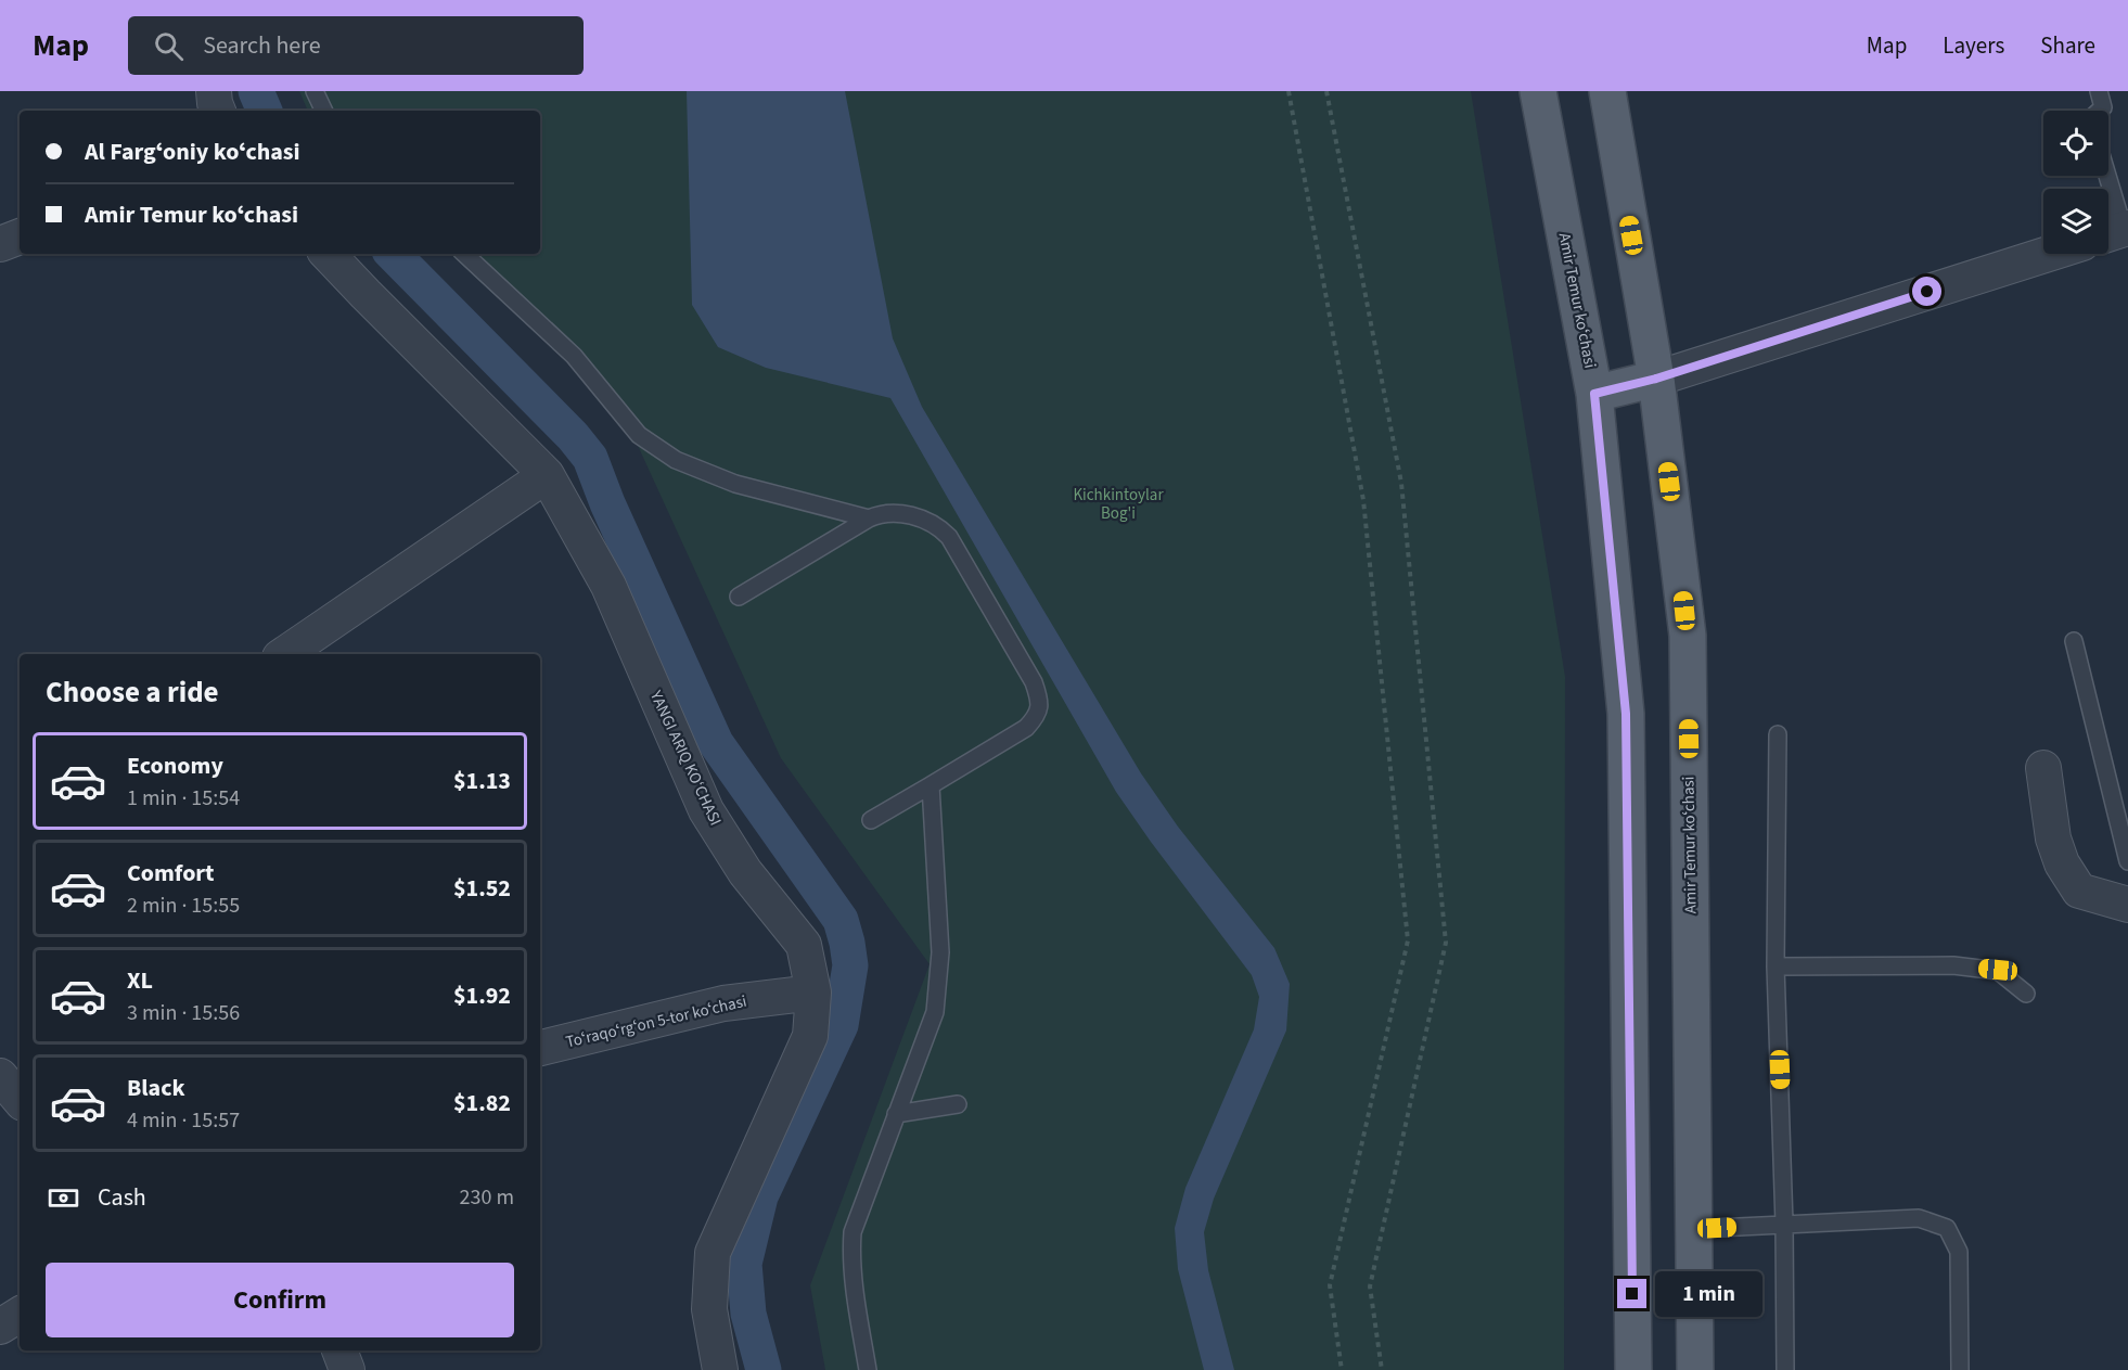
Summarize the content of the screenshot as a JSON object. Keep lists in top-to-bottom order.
{
  "streets": {
    "main road": ["Amir Temur koʻchasi"],
    "street": ["YANGI ARIQ KO‘CHASI", "Toʻraqoʻrgʻon 5-tor koʻchasi"]
  },
  "crossings": [
    ["YANGI ARIQ KO‘CHASI", "Toʻraqoʻrgʻon 5-tor koʻchasi"]
  ],
  "parks": ["Kichkintoylar Bog'i"],
  "page": {
    "header": "Map",
    "search": "Search here",
    "nav": ["Map", "Layers", "Share"],
    "banner": ["Al Fargʻoniy koʻchasi", "Amir Temur koʻchasi"],
    "heading": "Choose a ride",
    "list": [
      {
        "name": "Economy",
        "note": "1 min · 15:54",
        "value": "$1.13"
      },
      {
        "name": "Comfort",
        "note": "2 min · 15:55",
        "value": "$1.52"
      },
      {
        "name": "XL",
        "note": "3 min · 15:56",
        "value": "$1.92"
      },
      {
        "name": "Black",
        "note": "4 min · 15:57",
        "value": "$1.82"
      }
    ],
    "pay": ["Cash", "230 m"],
    "buttons": "Confirm",
    "bubble": "1 min"
  }
}
